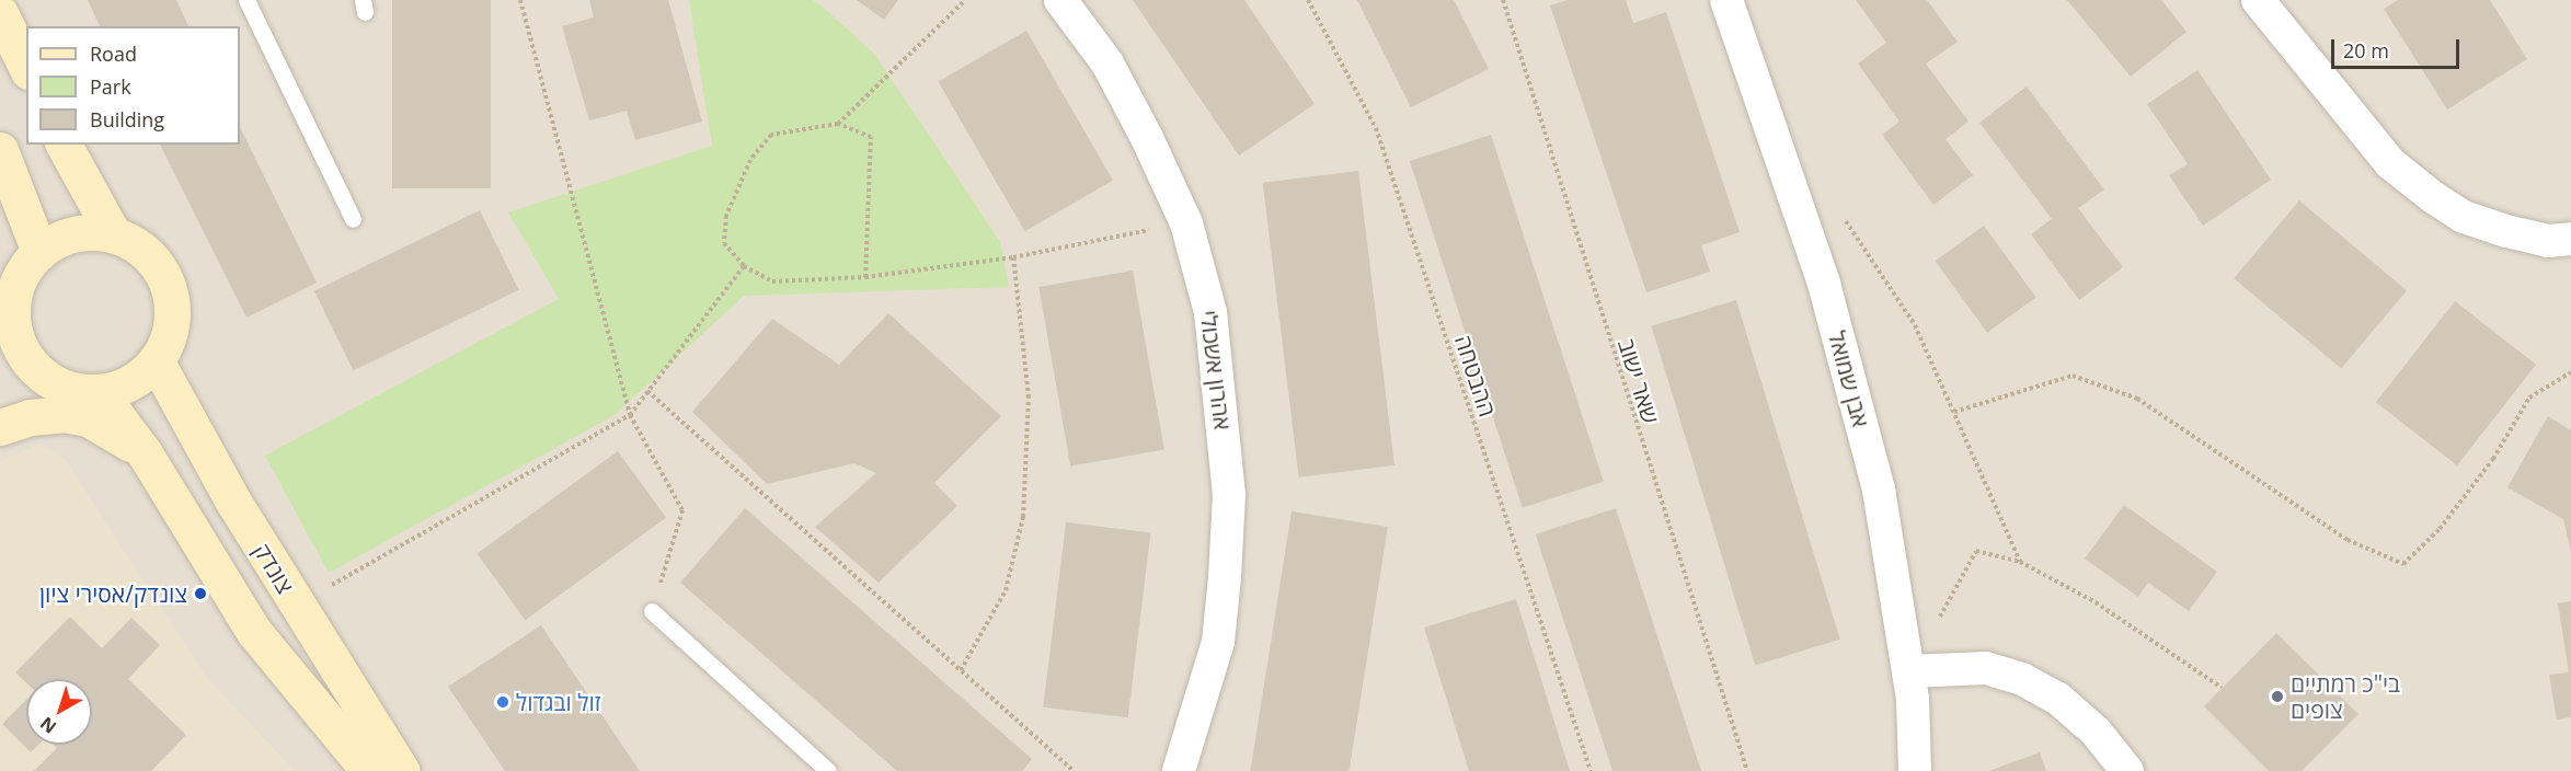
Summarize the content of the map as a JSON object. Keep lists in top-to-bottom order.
{
  "streets": {
    "street": ["אהרון אשכולי", "אבן שמואל", "צונדק"],
    "path": ["ההבטחה", "שאר ישוב"]
  },
  "places": ["צונדק/אסירי ציון", "בי\"כ רמתיים צופים", "זול ובגדול"],
  "legend": ["Road", "Park", "Building"],
  "scale_bar": "20 m",
  "north": "bottom left"
}
